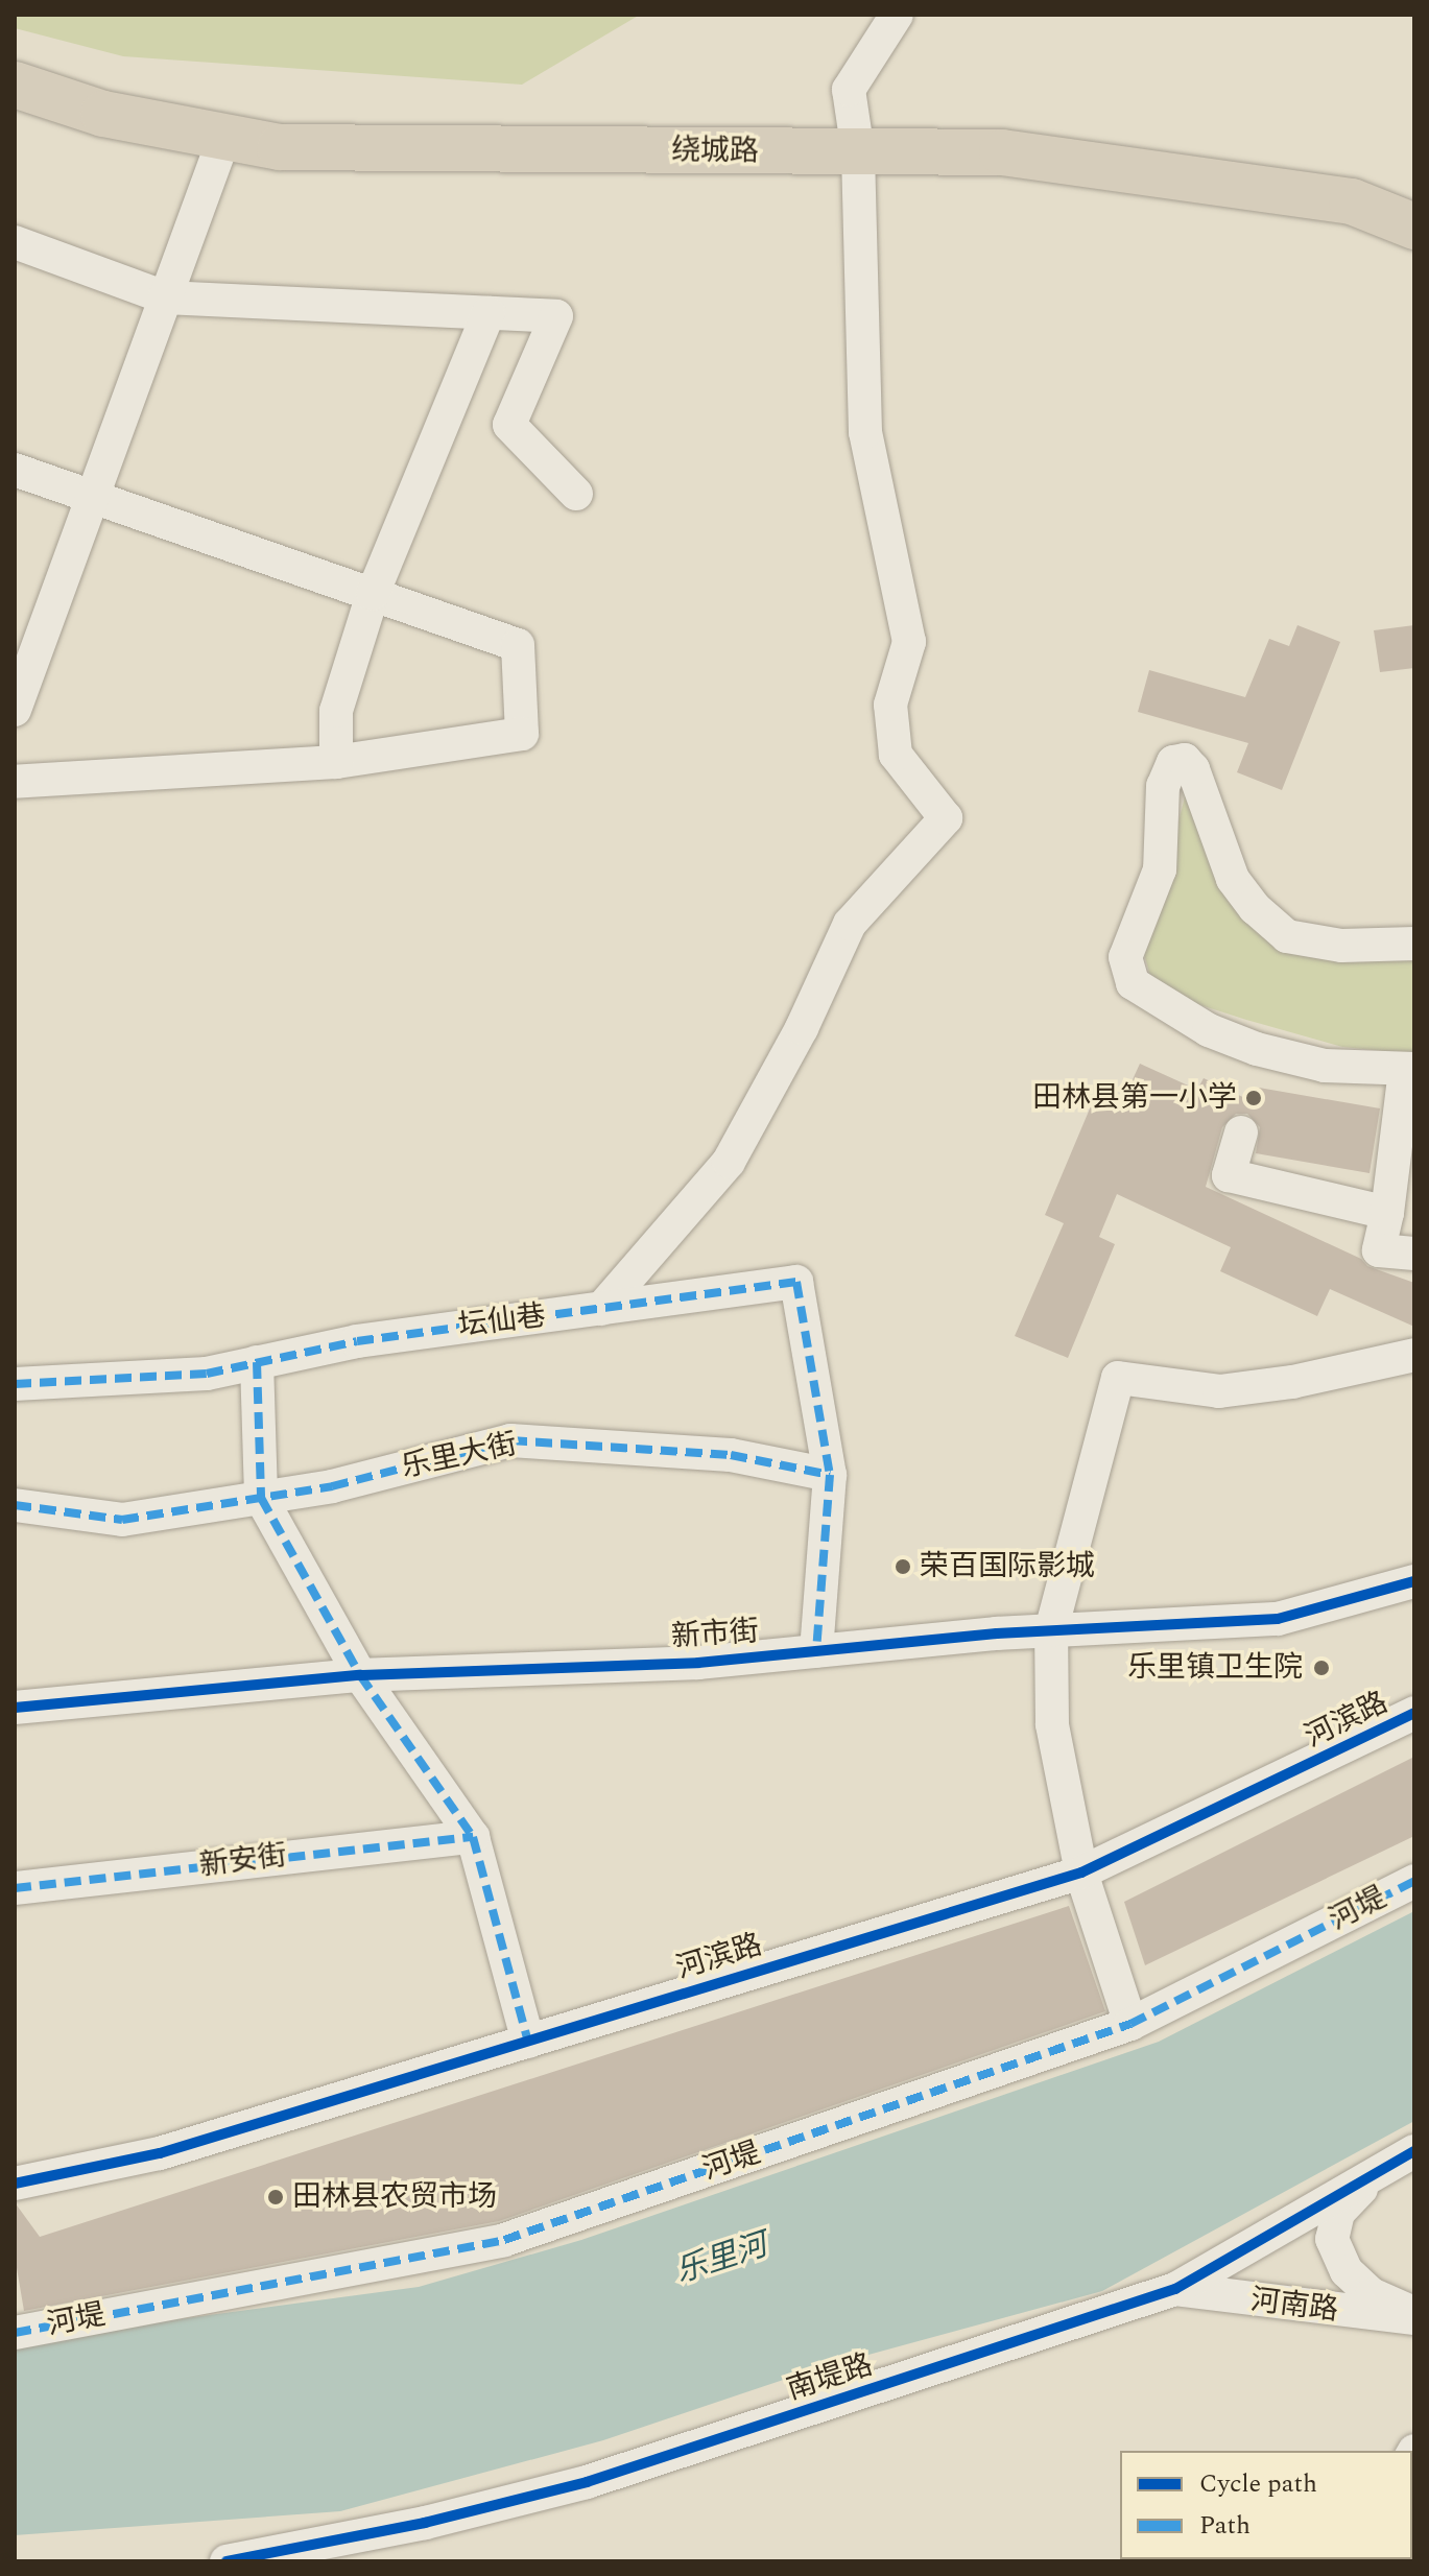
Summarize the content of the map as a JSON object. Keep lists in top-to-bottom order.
{
  "streets": {
    "highway": ["绕城路"],
    "street": [
      "坛仙巷",
      "乐里大街",
      "新市街",
      "河滨路",
      "新安街",
      "河堤",
      "河南路",
      "南堤路"
    ]
  },
  "crossings": [
    ["坛仙巷", "乐里大街"],
    ["河南路", "南堤路"]
  ],
  "water": ["乐里河"],
  "places": [
    "田林县第一小学",
    "荣百国际影城",
    "乐里镇卫生院",
    "田林县农贸市场"
  ],
  "legend": ["Cycle path", "Path"]
}
